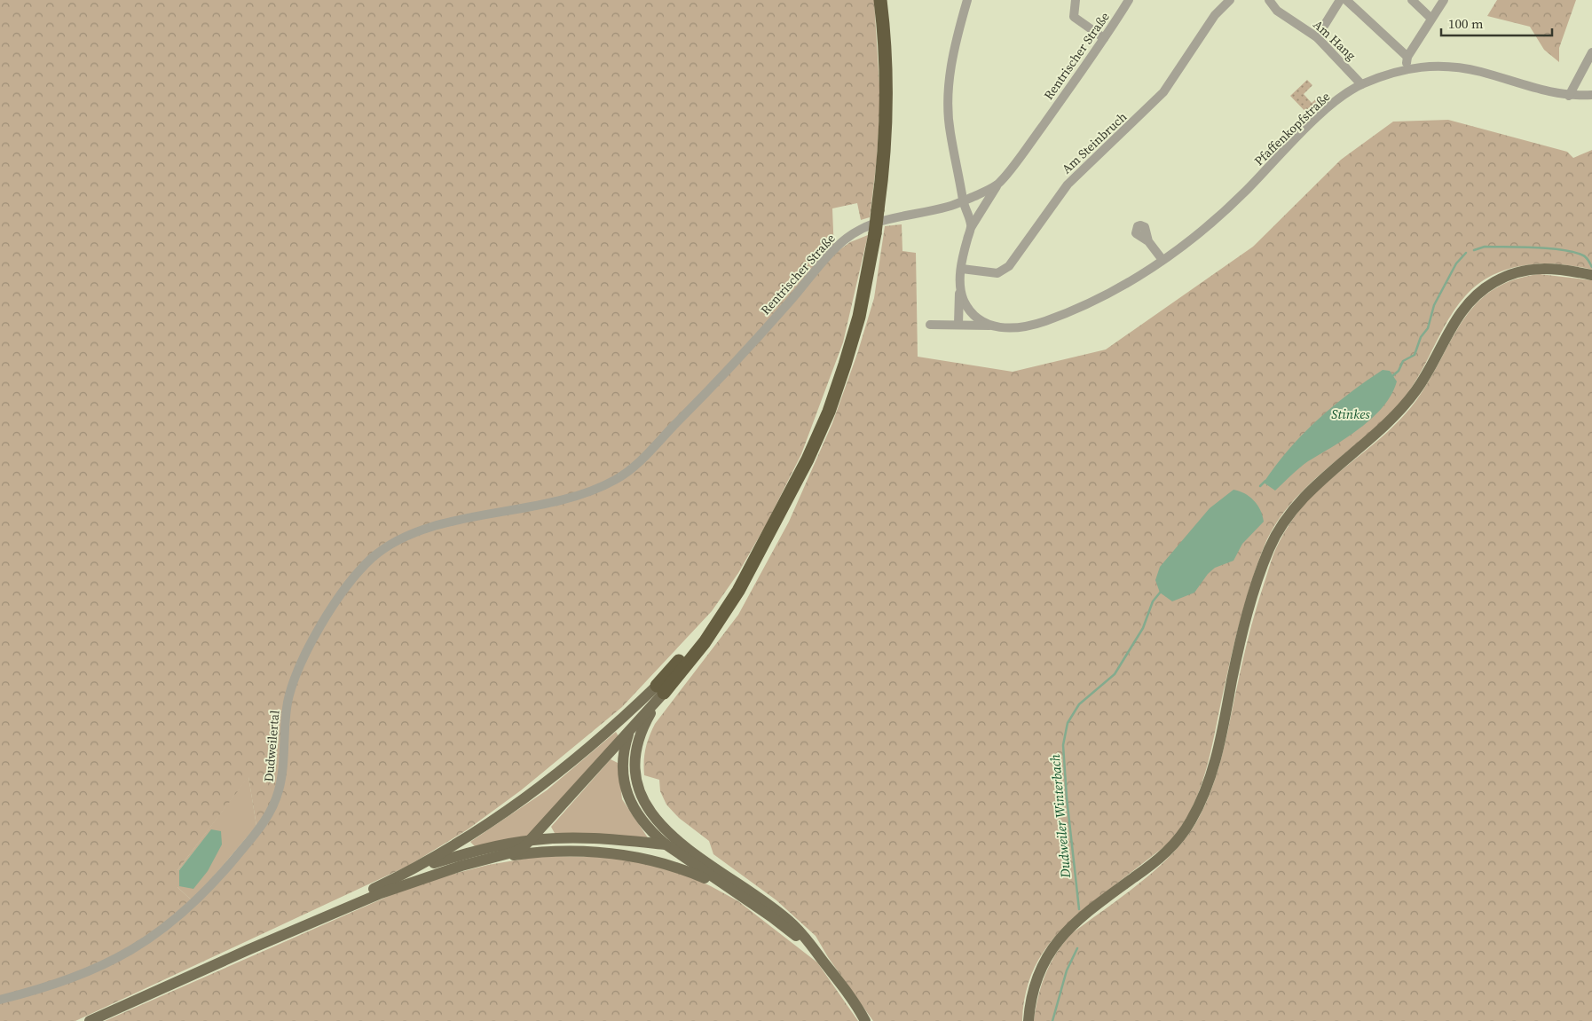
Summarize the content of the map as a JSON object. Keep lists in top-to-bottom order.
{
  "streets": {
    "street": [
      "Am Hang",
      "Rentrischer Straße",
      "Pfaffenkopfstraße",
      "Am Steinbruch",
      "Dudweilertal"
    ]
  },
  "crossings": [
    ["Am Hang", "Pfaffenkopfstraße"],
    ["Rentrischer Straße", "Pfaffenkopfstraße"],
    ["Rentrischer Straße", "Dudweilertal"],
    ["Pfaffenkopfstraße", "Am Steinbruch"]
  ],
  "water": ["Stinkes", "Dudweiler Winterbach"],
  "scale_bar": "100 m"
}
